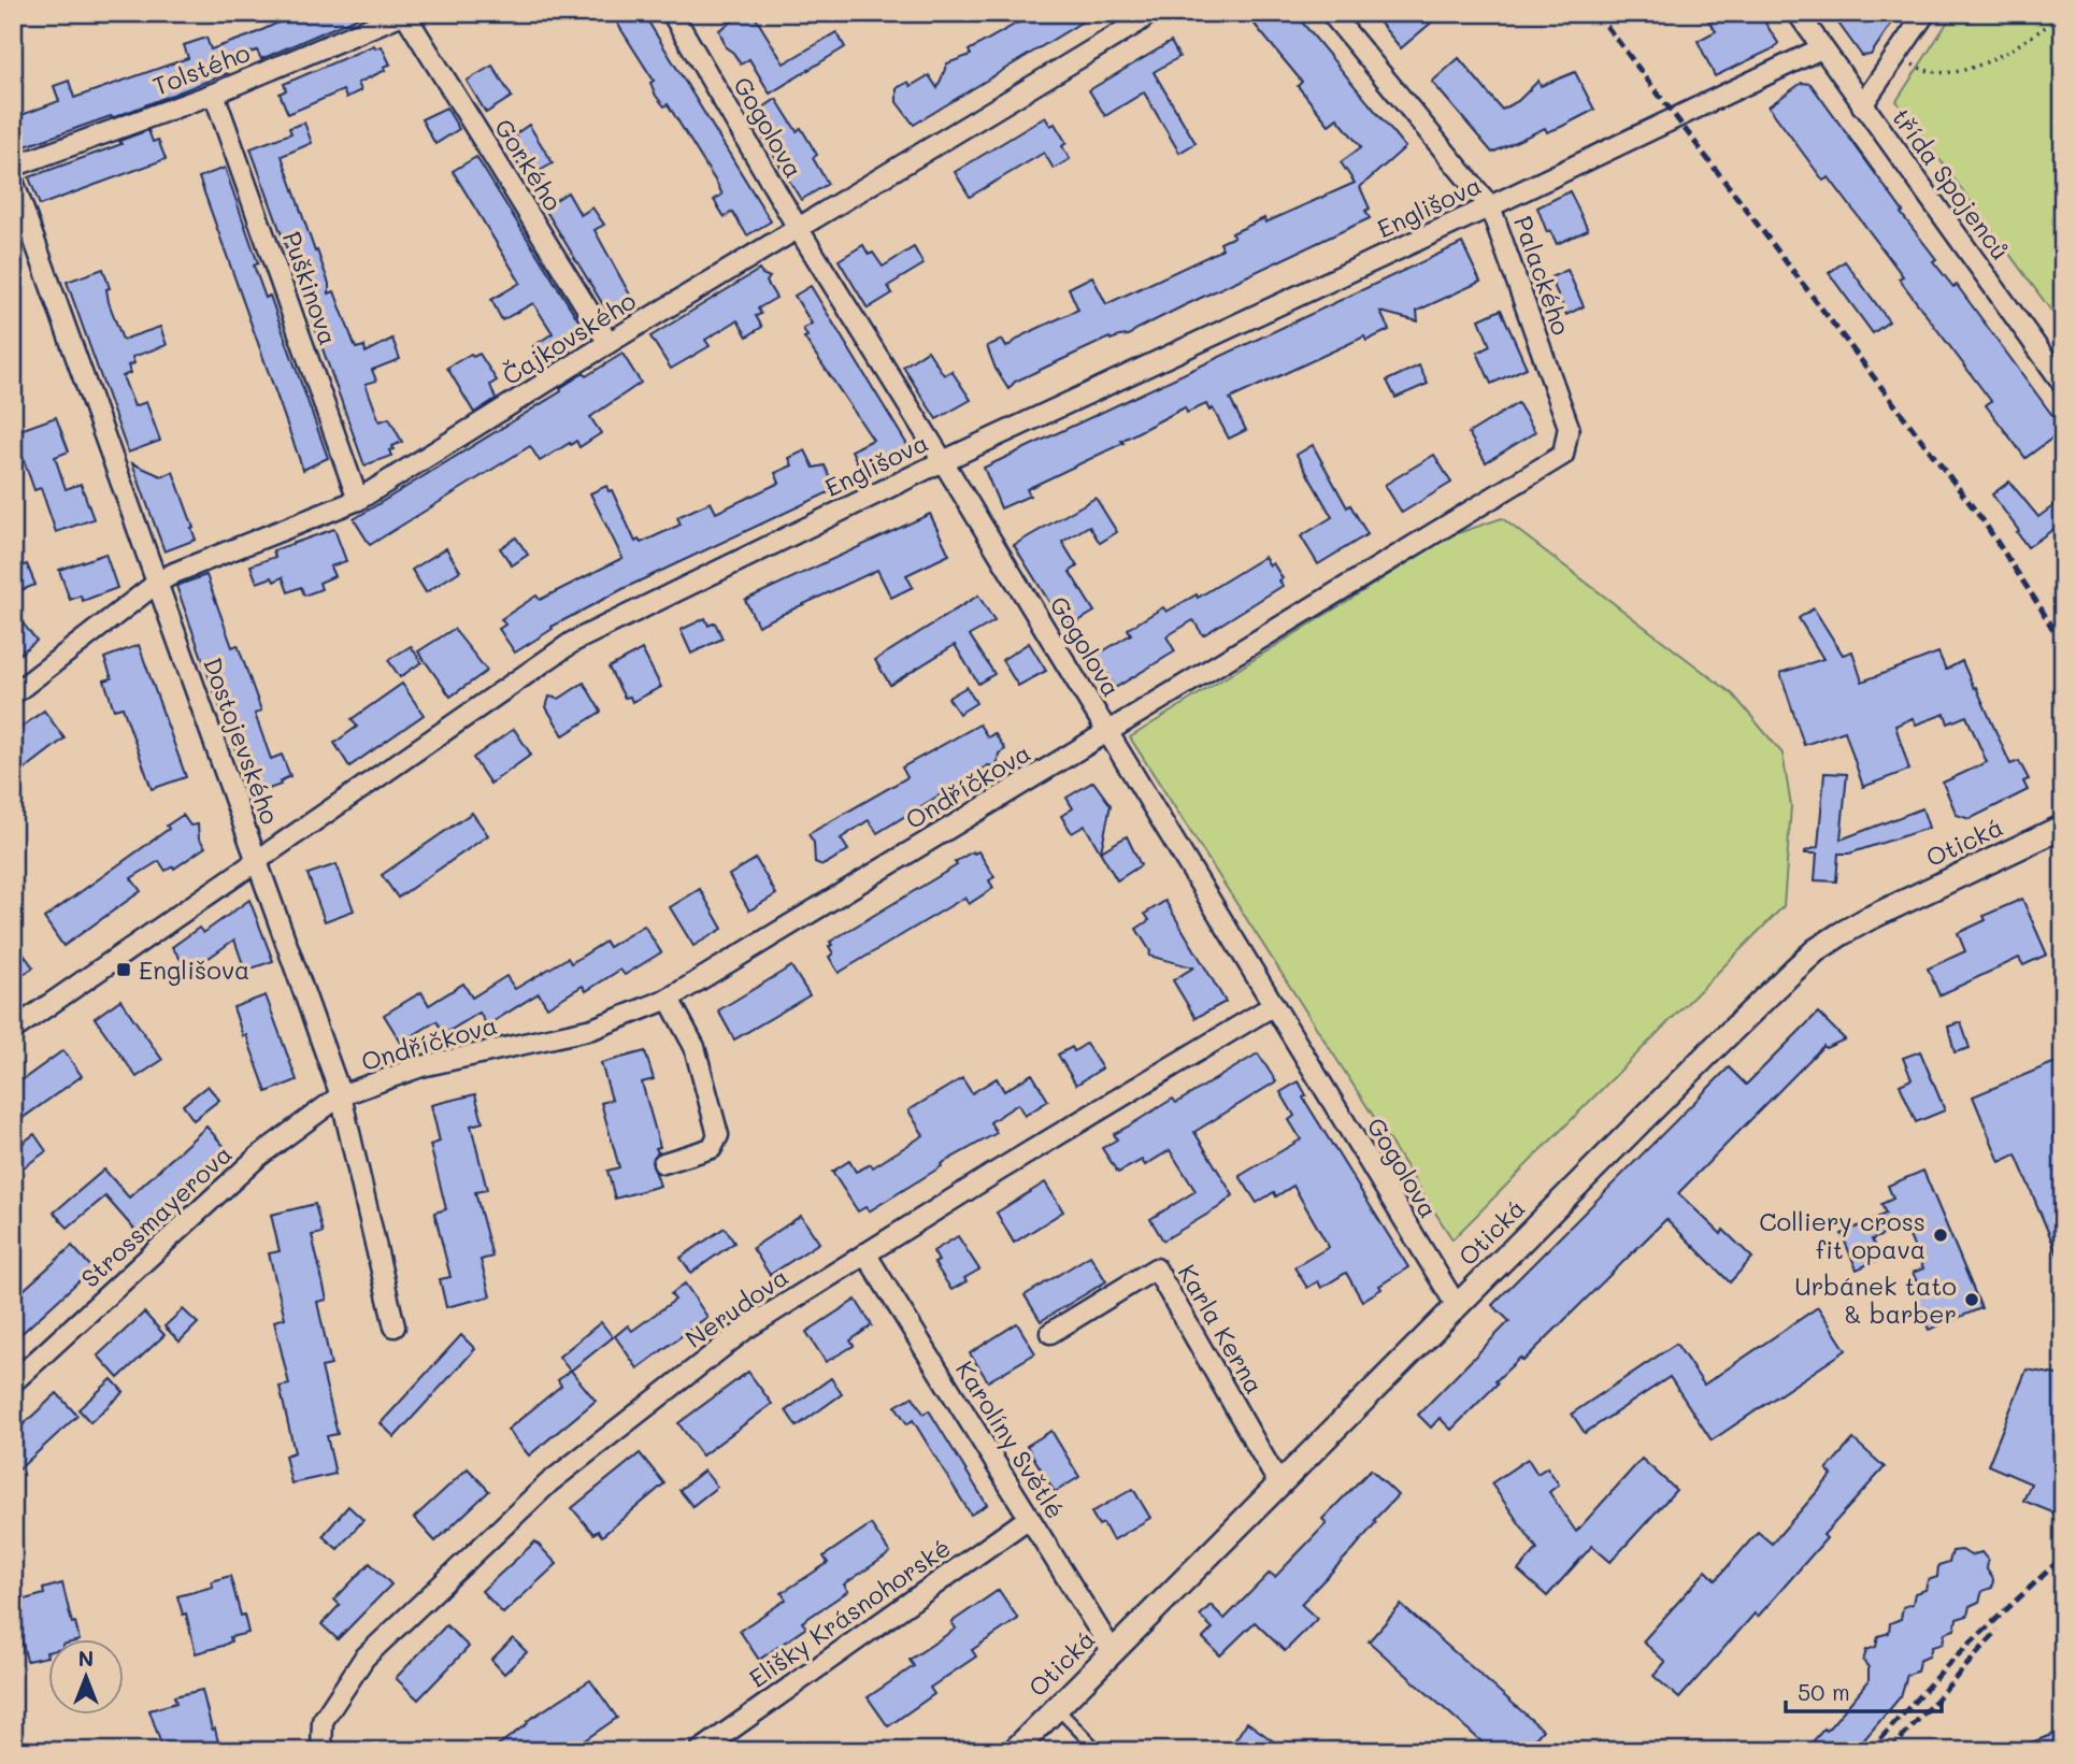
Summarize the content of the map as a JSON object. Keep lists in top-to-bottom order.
{
  "streets": {
    "street": [
      "Tolstého",
      "Gogolova",
      "Gorkého",
      "třída Spojenců",
      "Englišova",
      "Palackého",
      "Puškinova",
      "Čajkovského",
      "Dostojevského",
      "Ondříčkova",
      "Otická",
      "Strossmayerova",
      "Nerudova",
      "Karla Kerna",
      "Karolíny Světlé",
      "Elišky Krásnohorské"
    ]
  },
  "crossings": [
    ["Tolstého", "Gorkého"],
    ["Tolstého", "Puškinova"],
    ["Gogolova", "Englišova"],
    ["Gogolova", "Čajkovského"],
    ["Gogolova", "Ondříčkova"],
    ["Gogolova", "Otická"],
    ["Gogolova", "Nerudova"],
    ["Gorkého", "Čajkovského"],
    ["třída Spojenců", "Englišova"],
    ["Englišova", "Palackého"],
    ["Englišova", "Dostojevského"],
    ["Palackého", "Ondříčkova"],
    ["Puškinova", "Čajkovského"],
    ["Čajkovského", "Dostojevského"],
    ["Dostojevského", "Ondříčkova"],
    ["Dostojevského", "Strossmayerova"],
    ["Ondříčkova", "Strossmayerova"],
    ["Otická", "Karla Kerna"],
    ["Otická", "Karolíny Světlé"],
    ["Nerudova", "Karolíny Světlé"],
    ["Karolíny Světlé", "Elišky Krásnohorské"]
  ],
  "places": {
    "transit": ["Englišova"],
    "other": ["Colliery cross fit opava", "Urbánek tato & barber"]
  },
  "scale_bar": "50 m",
  "north": "top"
}
